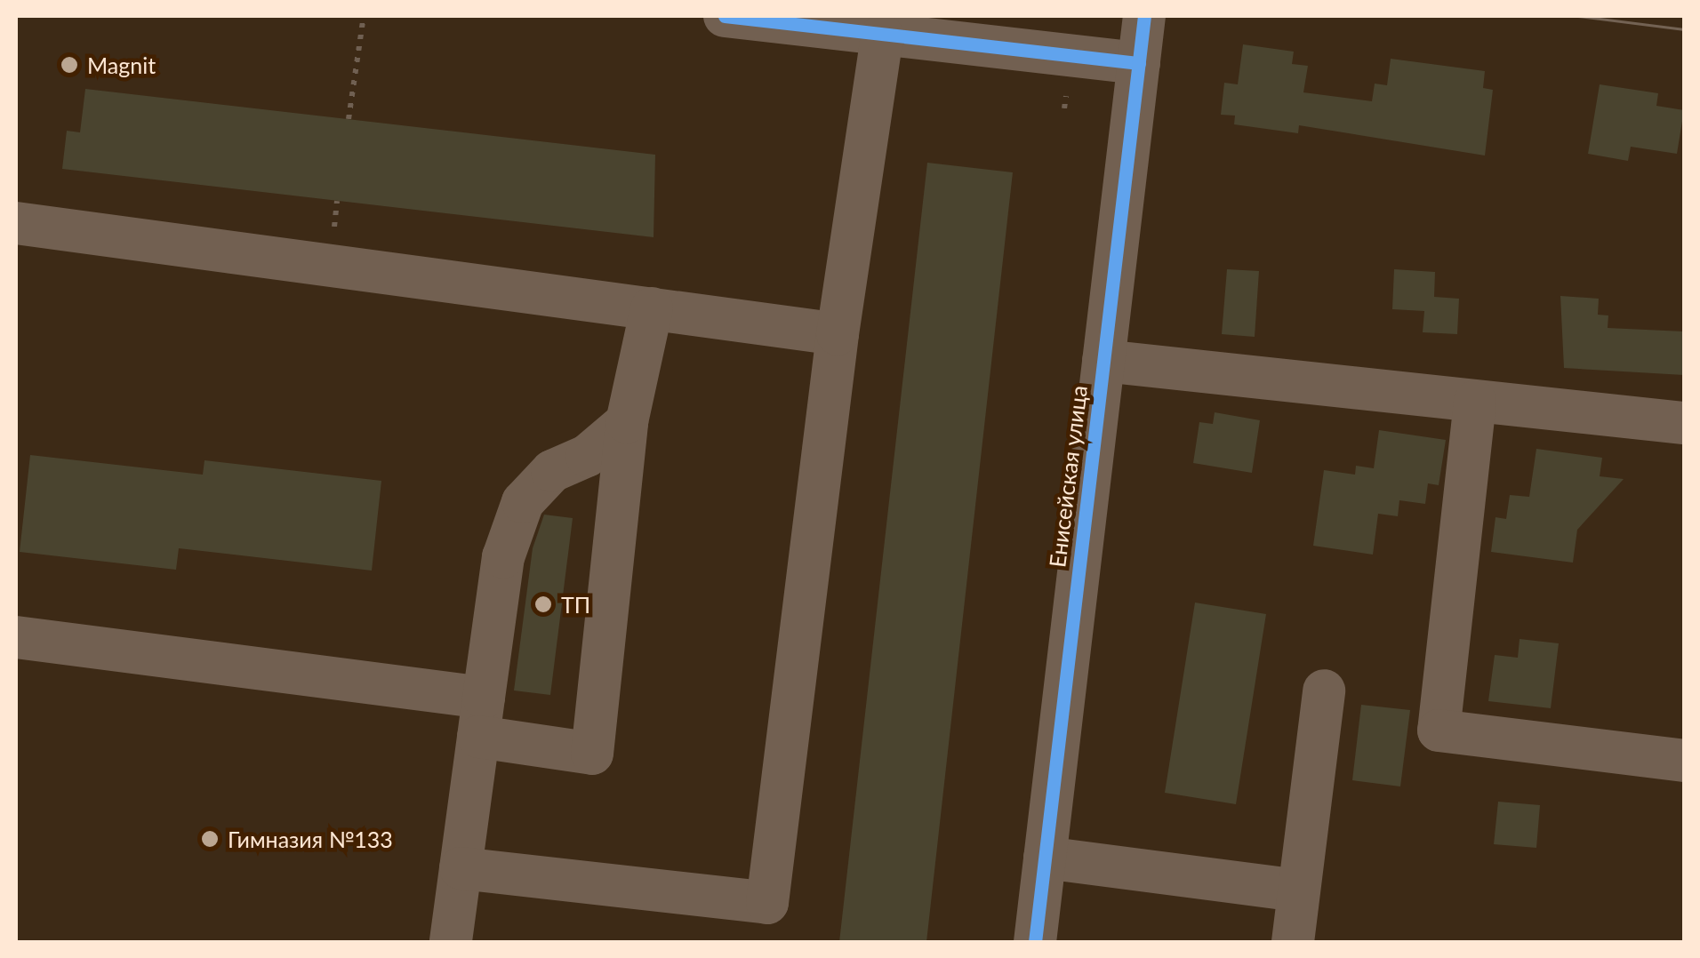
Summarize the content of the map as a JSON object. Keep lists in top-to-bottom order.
{
  "streets": {
    "street": ["Енисейская улица"]
  },
  "places": ["Magnit", "ТП", "Гимназия №133"]
}
